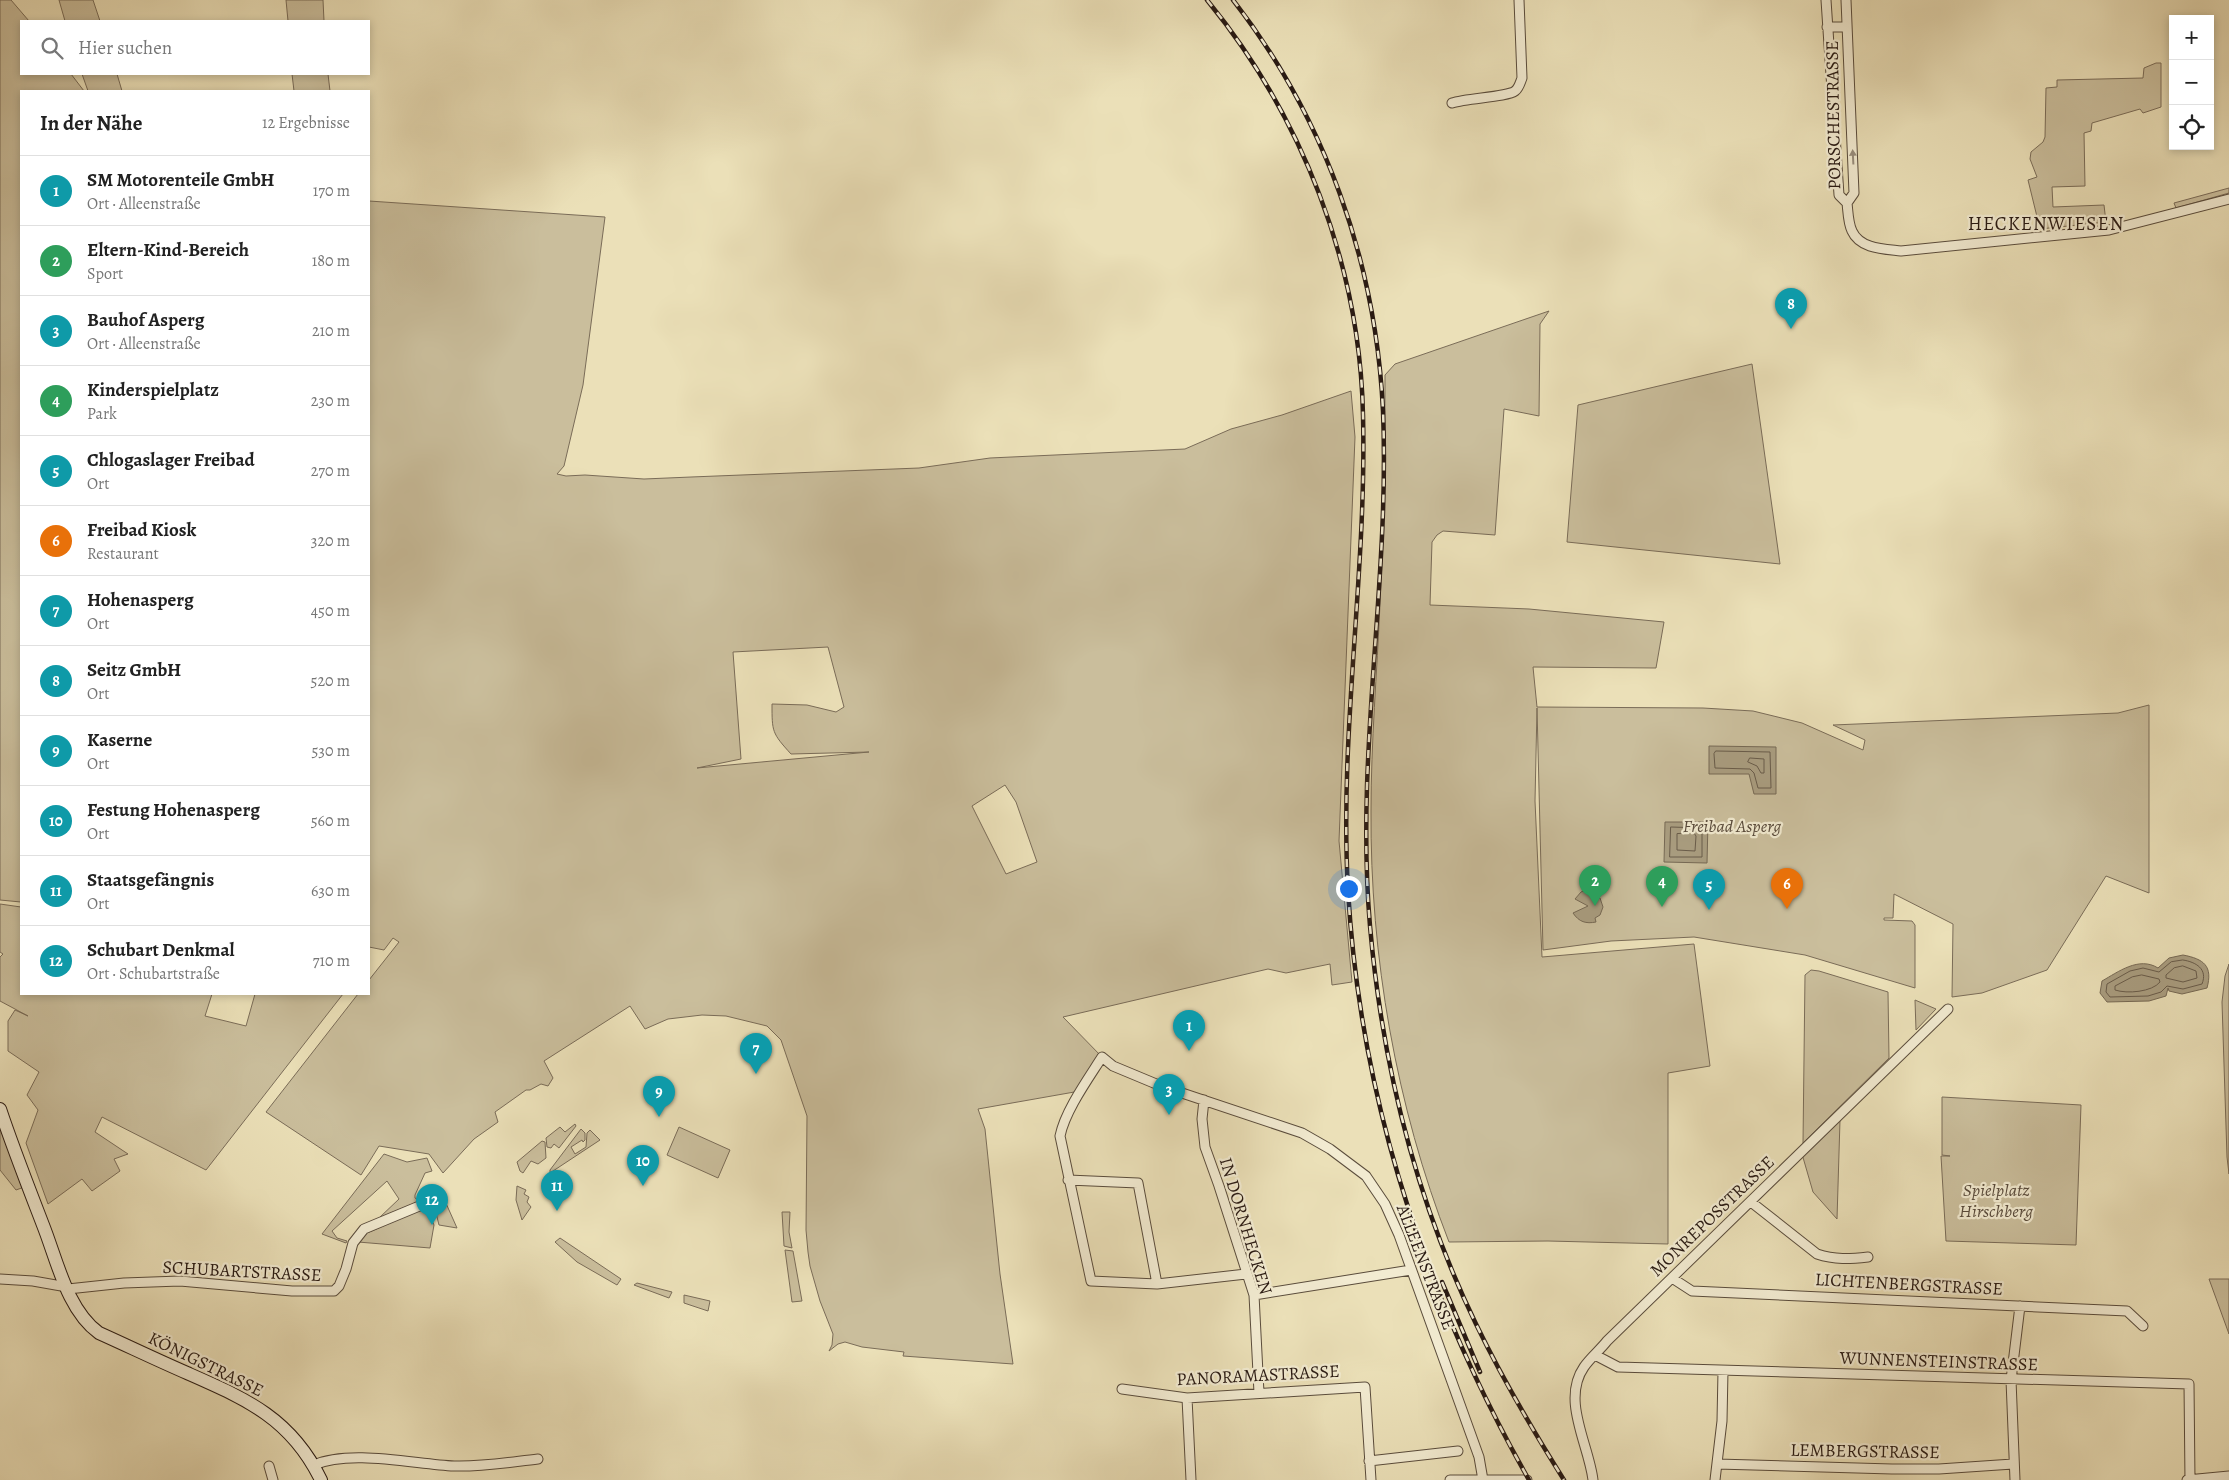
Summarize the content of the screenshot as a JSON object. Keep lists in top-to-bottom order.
{
  "streets": {
    "main road": ["KÖNIGSTRASSE"],
    "street": [
      "PORSCHESTRASSE",
      "MONREPOSSTRASSE",
      "IN DORNHECKEN",
      "ALLEENSTRASSE",
      "SCHUBARTSTRASSE",
      "LICHTENBERGSTRASSE",
      "WUNNENSTEINSTRASSE",
      "PANORAMASTRASSE",
      "LEMBERGSTRASSE"
    ]
  },
  "crossings": [
    ["MONREPOSSTRASSE", "LICHTENBERGSTRASSE"],
    ["MONREPOSSTRASSE", "WUNNENSTEINSTRASSE"],
    ["IN DORNHECKEN", "ALLEENSTRASSE"],
    ["IN DORNHECKEN", "PANORAMASTRASSE"],
    ["SCHUBARTSTRASSE", "KÖNIGSTRASSE"]
  ],
  "districts": ["HECKENWIESEN"],
  "parks": ["Freibad Asperg", "Spielplatz Hirschberg"],
  "page": {
    "map_buttons": ["+", "−"],
    "search": "Hier suchen",
    "heading": ["In der Nähe", "12 Ergebnisse"],
    "list": [
      {
        "mark": "1",
        "name": "SM Motorenteile GmbH",
        "note": "Ort · Alleenstraße",
        "value": "170 m"
      },
      {
        "mark": "2",
        "name": "Eltern-Kind-Bereich",
        "note": "Sport",
        "value": "180 m"
      },
      {
        "mark": "3",
        "name": "Bauhof Asperg",
        "note": "Ort · Alleenstraße",
        "value": "210 m"
      },
      {
        "mark": "4",
        "name": "Kinderspielplatz",
        "note": "Park",
        "value": "230 m"
      },
      {
        "mark": "5",
        "name": "Chlogaslager Freibad",
        "note": "Ort",
        "value": "270 m"
      },
      {
        "mark": "6",
        "name": "Freibad Kiosk",
        "note": "Restaurant",
        "value": "320 m"
      },
      {
        "mark": "7",
        "name": "Hohenasperg",
        "note": "Ort",
        "value": "450 m"
      },
      {
        "mark": "8",
        "name": "Seitz GmbH",
        "note": "Ort",
        "value": "520 m"
      },
      {
        "mark": "9",
        "name": "Kaserne",
        "note": "Ort",
        "value": "530 m"
      },
      {
        "mark": "10",
        "name": "Festung Hohenasperg",
        "note": "Ort",
        "value": "560 m"
      },
      {
        "mark": "11",
        "name": "Staatsgefängnis",
        "note": "Ort",
        "value": "630 m"
      },
      {
        "mark": "12",
        "name": "Schubart Denkmal",
        "note": "Ort · Schubartstraße",
        "value": "710 m"
      }
    ],
    "pins": [
      "8",
      "2",
      "4",
      "6",
      "5",
      "1",
      "7",
      "3",
      "9",
      "10",
      "11",
      "12"
    ]
  }
}
